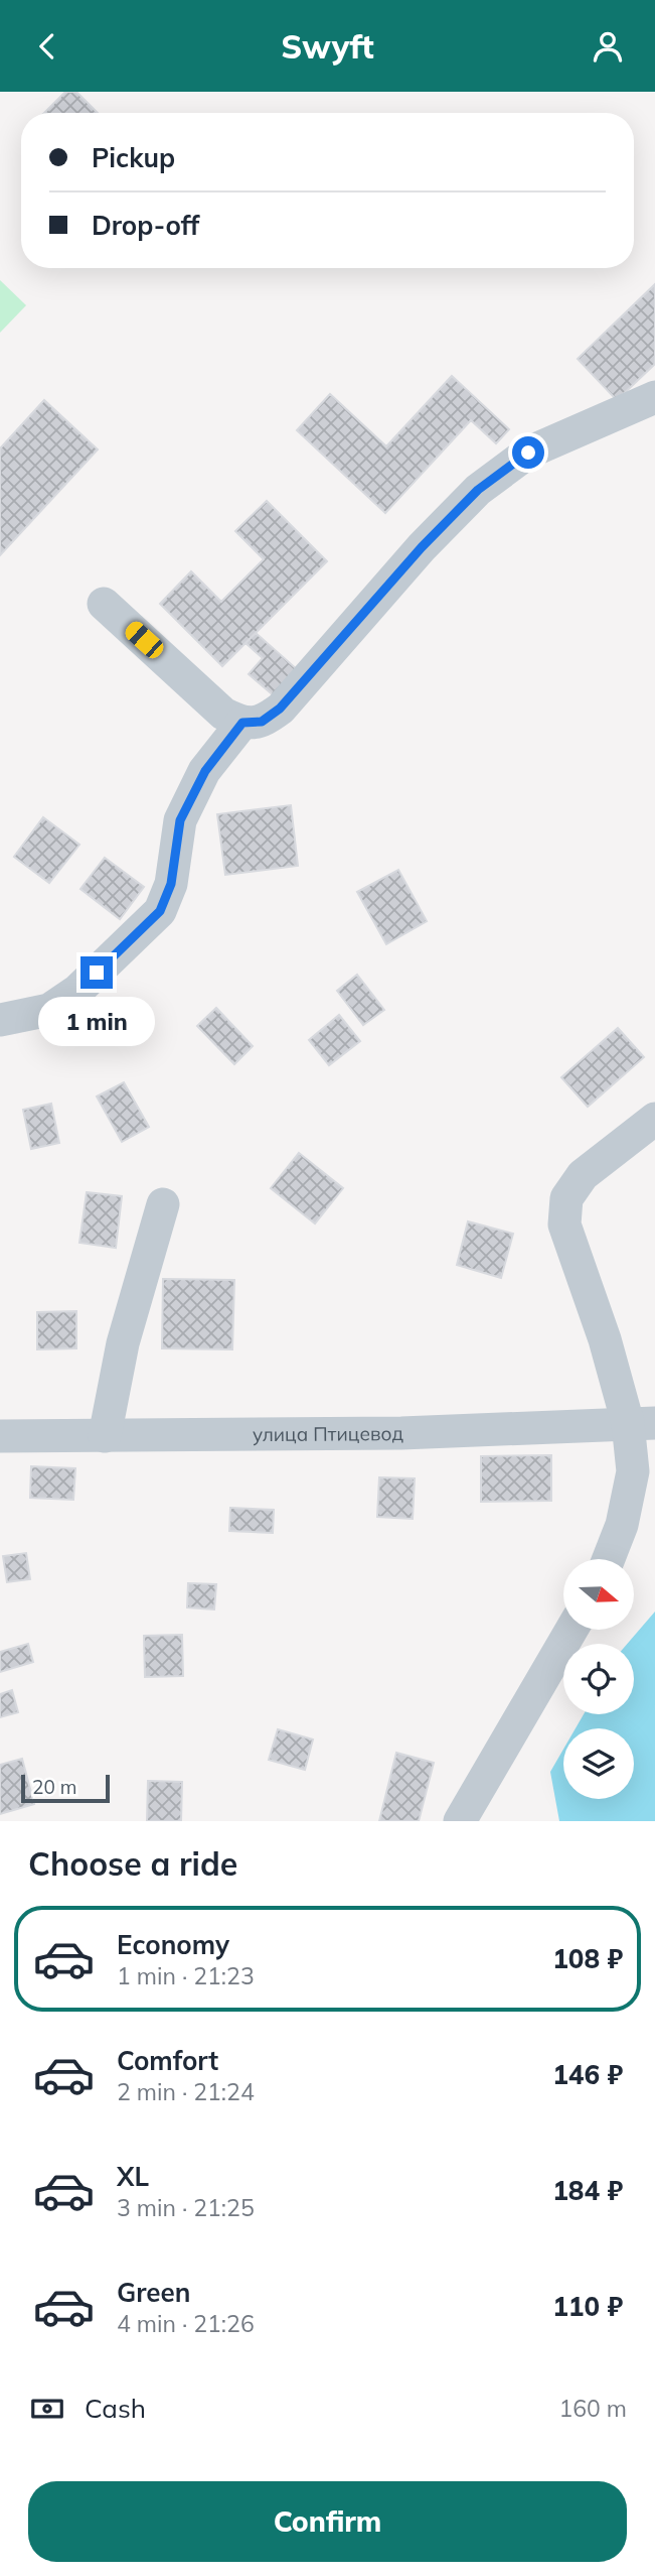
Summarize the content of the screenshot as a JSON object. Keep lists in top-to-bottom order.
{
  "streets": {
    "street": ["улица Птицевод"]
  },
  "scale_bar": "20 m",
  "north": "right",
  "page": {
    "header": "Swyft",
    "banner": ["Pickup", "Drop-off"],
    "bubble": "1 min",
    "scale": "20 m",
    "heading": "Choose a ride",
    "list": [
      {
        "name": "Economy",
        "note": "1 min · 21:23",
        "value": "108 ₽"
      },
      {
        "name": "Comfort",
        "note": "2 min · 21:24",
        "value": "146 ₽"
      },
      {
        "name": "XL",
        "note": "3 min · 21:25",
        "value": "184 ₽"
      },
      {
        "name": "Green",
        "note": "4 min · 21:26",
        "value": "110 ₽"
      }
    ],
    "pay": ["Cash", "160 m"],
    "buttons": "Confirm"
  }
}
